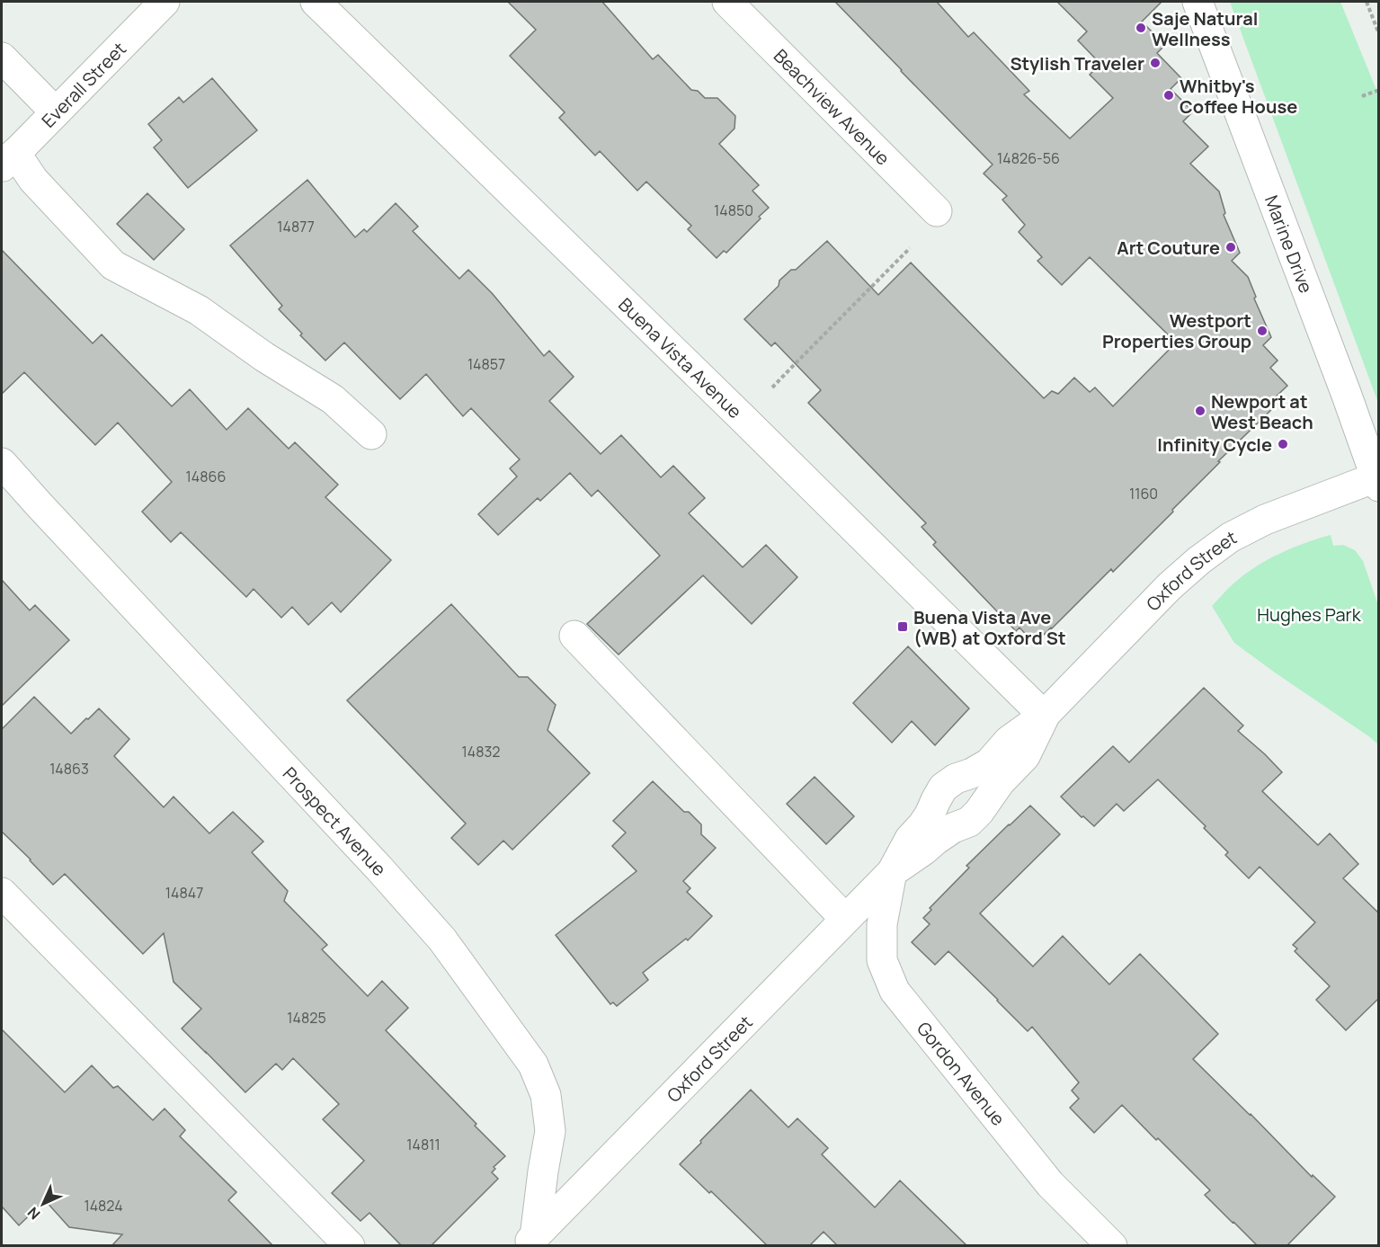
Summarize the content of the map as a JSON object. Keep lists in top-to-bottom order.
{
  "streets": {
    "street": [
      "Everall Street",
      "Beachview Avenue",
      "Marine Drive",
      "Buena Vista Avenue",
      "Oxford Street",
      "Prospect Avenue",
      "Gordon Avenue"
    ]
  },
  "crossings": [
    ["Marine Drive", "Oxford Street"],
    ["Buena Vista Avenue", "Oxford Street"],
    ["Oxford Street", "Prospect Avenue"],
    ["Oxford Street", "Gordon Avenue"]
  ],
  "parks": ["Hughes Park"],
  "places": {
    "other": [
      "Saje Natural Wellness",
      "Stylish Traveler",
      "Whitby's Coffee House",
      "Art Couture",
      "Westport Properties Group",
      "Newport at West Beach",
      "Infinity Cycle"
    ],
    "transit": ["Buena Vista Ave (WB) at Oxford St"]
  },
  "house_numbers": [
    "14826-56",
    "14850",
    "14877",
    "14857",
    "14866",
    "1160",
    "14832",
    "14863",
    "14847",
    "14825",
    "14811",
    "14824"
  ],
  "north": "bottom left"
}
